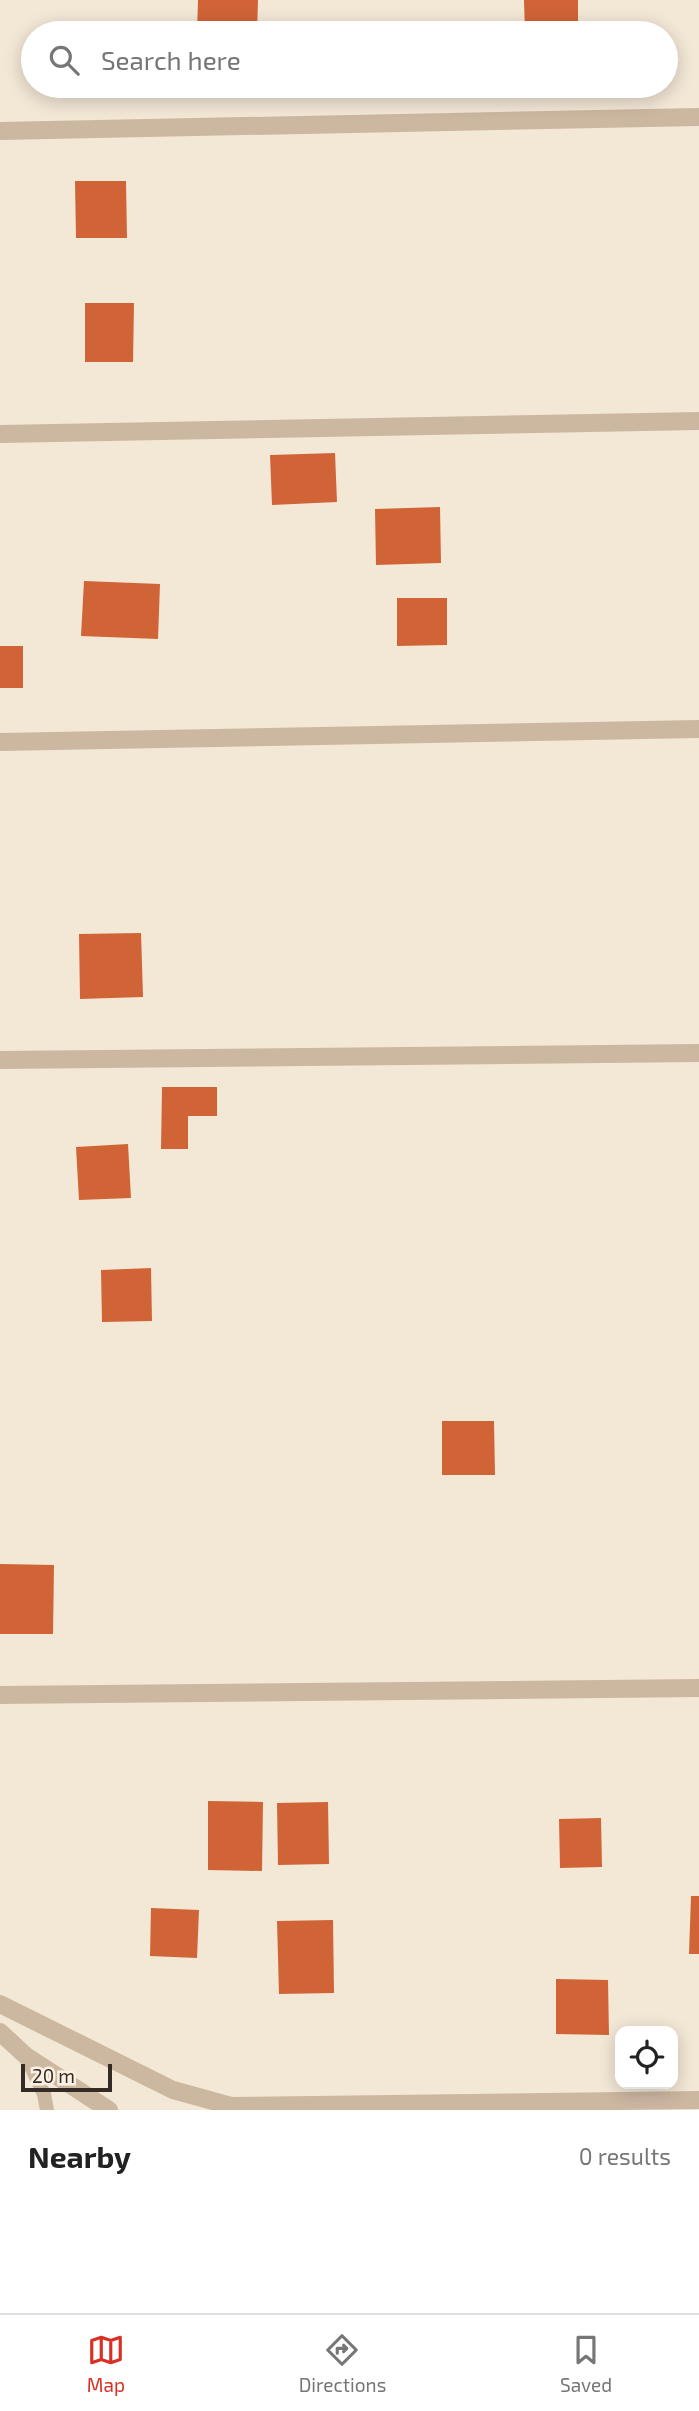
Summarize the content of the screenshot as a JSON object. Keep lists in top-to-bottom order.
{
  "scale_bar": "20 m",
  "page": {
    "search": "Search here",
    "scale": "20 m",
    "heading": ["Nearby", "0 results"],
    "nav": ["Map", "Directions", "Saved"]
  }
}
